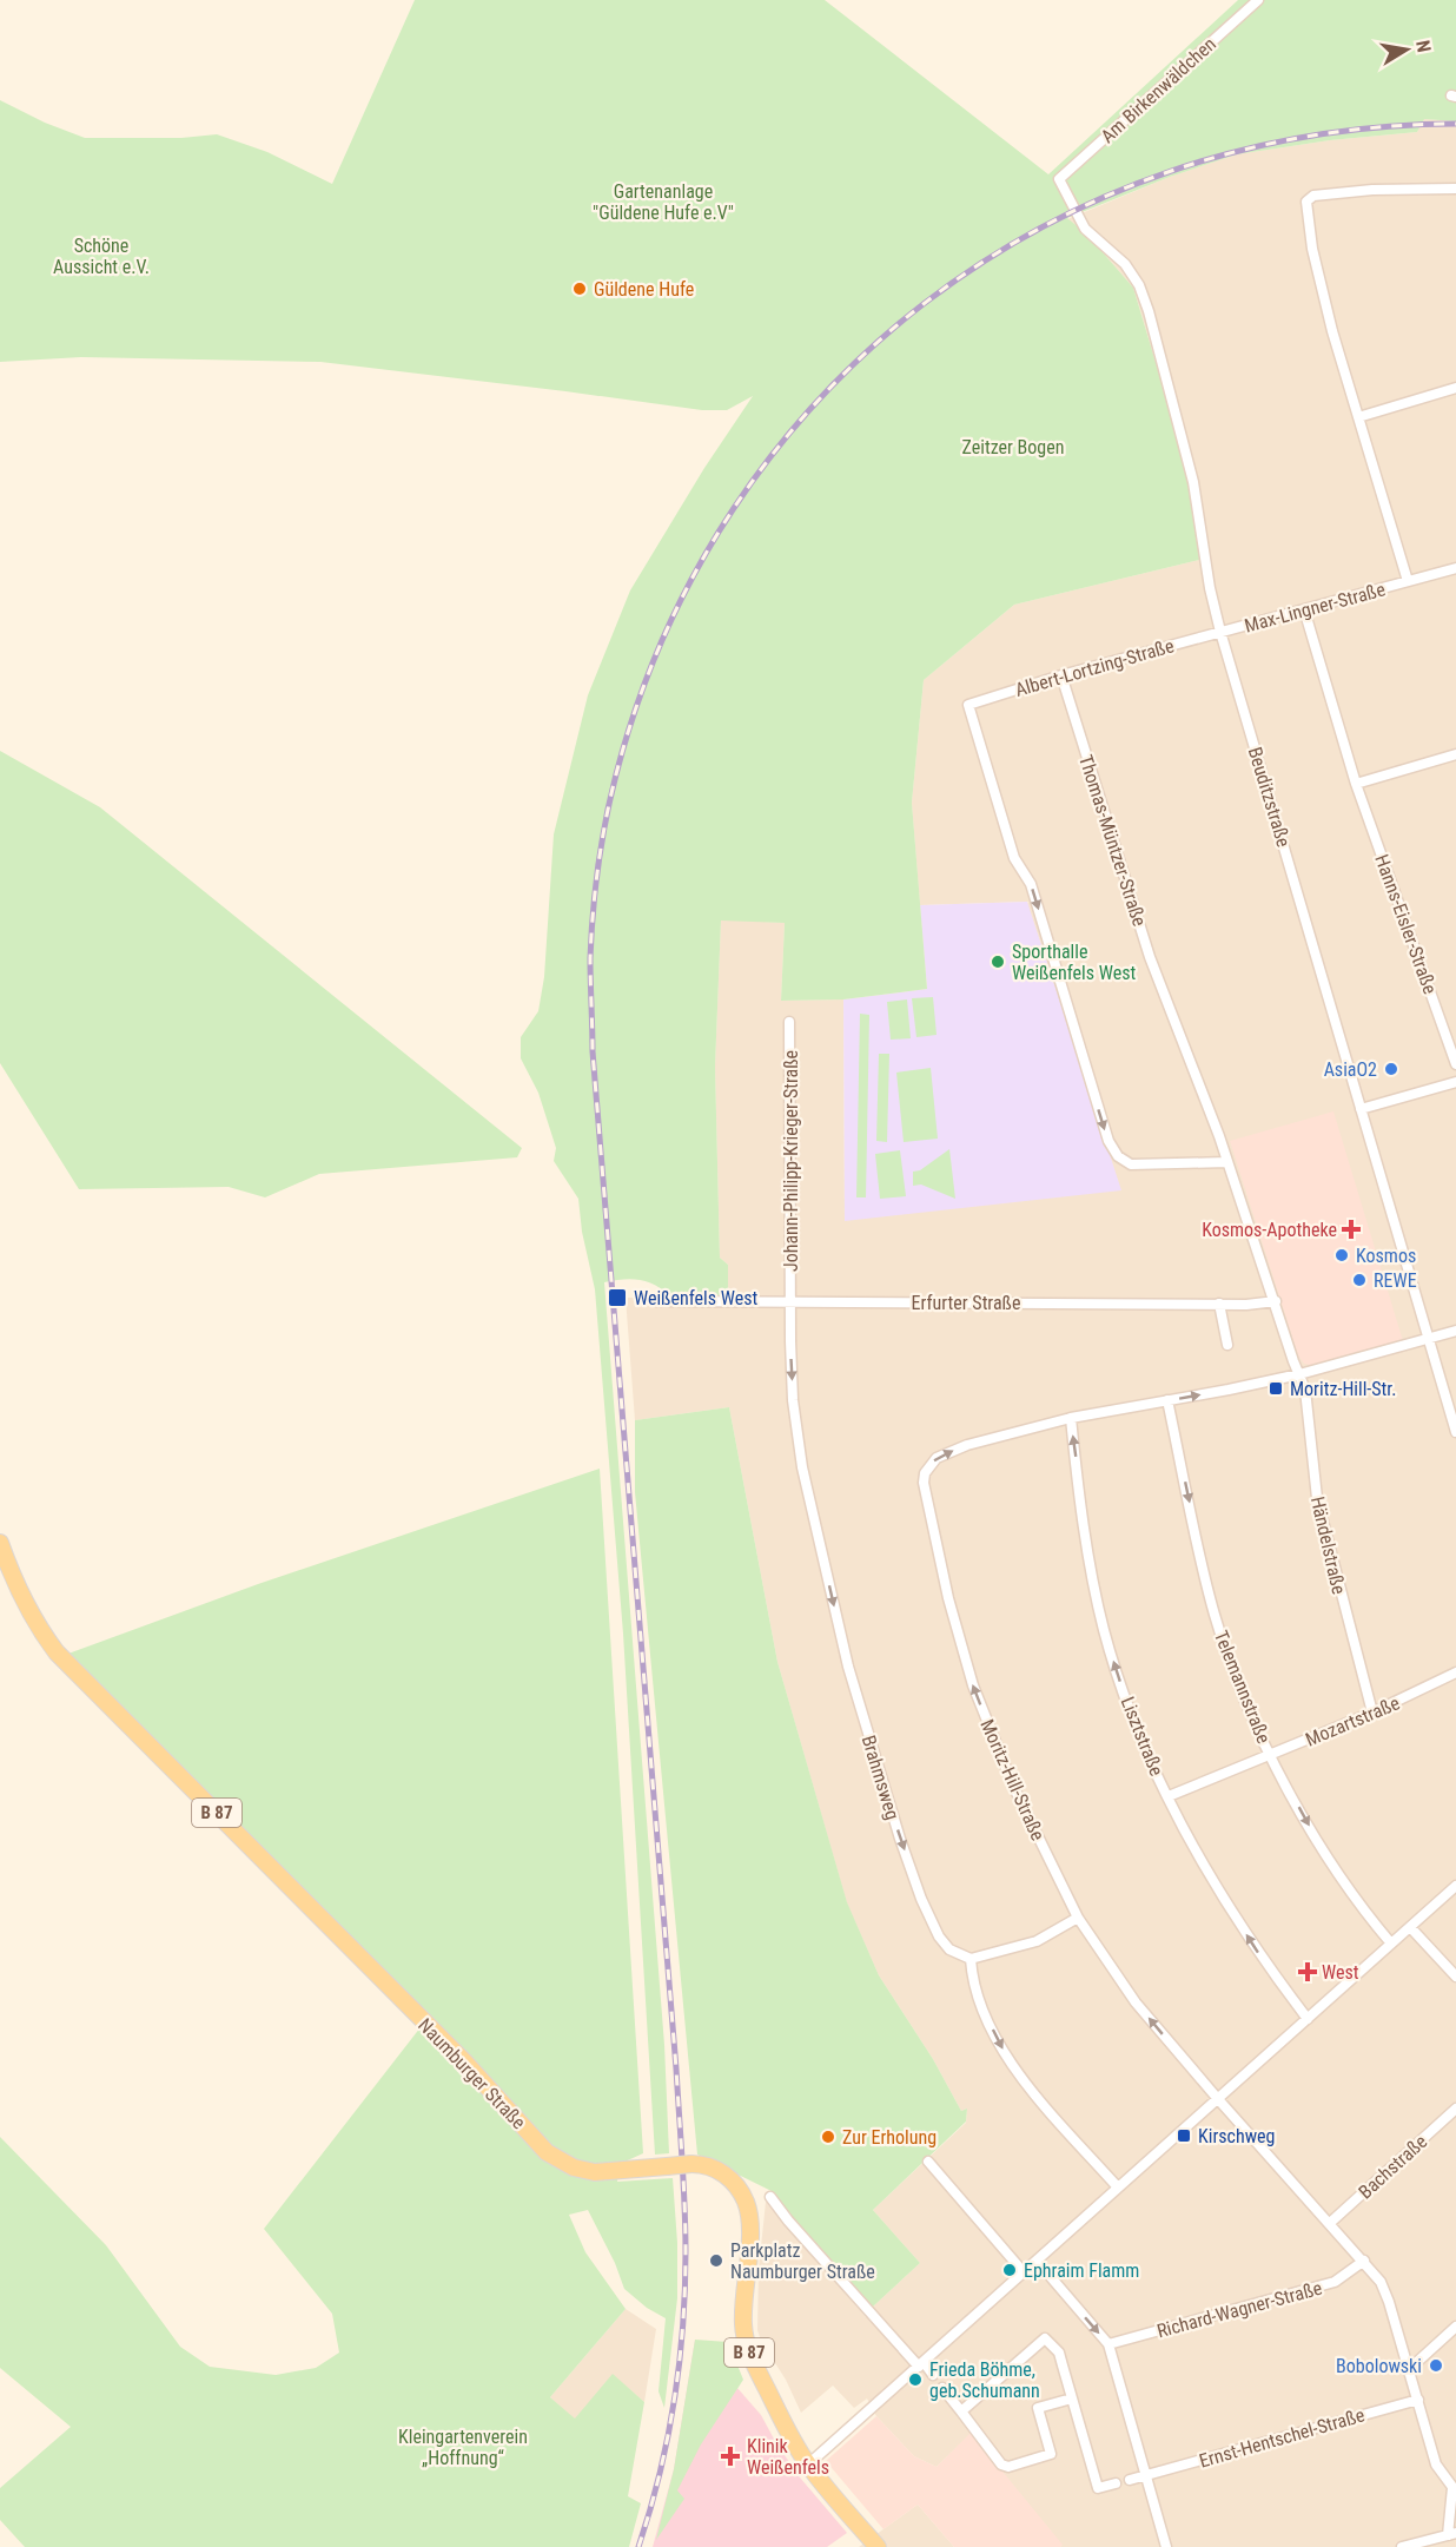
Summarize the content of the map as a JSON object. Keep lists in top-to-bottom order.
{
  "streets": {
    "main road": ["B 87", "Naumburger Straße"],
    "street": [
      "Am Birkenwäldchen",
      "Max-Lingner-Straße",
      "Albert-Lortzing-Straße",
      "Beuditzstraße",
      "Thomas-Müntzer-Straße",
      "Hanns-Eisler-Straße",
      "Johann-Philipp-Krieger-Straße",
      "Erfurter Straße",
      "Händelstraße",
      "Telemannstraße",
      "Mozartstraße",
      "Lisztstraße",
      "Brahmsweg",
      "Moritz-Hill-Straße",
      "Bachstraße",
      "Richard-Wagner-Straße",
      "Ernst-Hentschel-Straße"
    ]
  },
  "crossings": [
    ["Am Birkenwäldchen", "Beuditzstraße"],
    ["Max-Lingner-Straße", "Albert-Lortzing-Straße"],
    ["Max-Lingner-Straße", "Beuditzstraße"],
    ["Max-Lingner-Straße", "Hanns-Eisler-Straße"],
    ["Albert-Lortzing-Straße", "Beuditzstraße"],
    ["Albert-Lortzing-Straße", "Thomas-Müntzer-Straße"],
    ["Beuditzstraße", "Moritz-Hill-Straße"],
    ["Thomas-Müntzer-Straße", "Erfurter Straße"],
    ["Thomas-Müntzer-Straße", "Händelstraße"],
    ["Thomas-Müntzer-Straße", "Moritz-Hill-Straße"],
    ["Johann-Philipp-Krieger-Straße", "Erfurter Straße"],
    ["Johann-Philipp-Krieger-Straße", "Brahmsweg"],
    ["Erfurter Straße", "Brahmsweg"],
    ["Händelstraße", "Mozartstraße"],
    ["Händelstraße", "Moritz-Hill-Straße"],
    ["Telemannstraße", "Mozartstraße"],
    ["Telemannstraße", "Moritz-Hill-Straße"],
    ["Mozartstraße", "Lisztstraße"],
    ["Lisztstraße", "Moritz-Hill-Straße"],
    ["Moritz-Hill-Straße", "Bachstraße"],
    ["Moritz-Hill-Straße", "Richard-Wagner-Straße"],
    ["Moritz-Hill-Straße", "Ernst-Hentschel-Straße"]
  ],
  "one_way": ["Telemannstraße", "Lisztstraße", "Brahmsweg"],
  "parks": [
    "Gartenanlage \"Güldene Hufe e.V\"",
    "Schöne Aussicht e.V.",
    "Zeitzer Bogen",
    "Kleingartenverein „Hoffnung“"
  ],
  "places": {
    "other": [
      "Güldene Hufe",
      "Sporthalle Weißenfels West",
      "AsiaO2",
      "Kosmos",
      "REWE",
      "Zur Erholung",
      "Parkplatz Naumburger Straße",
      "Ephraim Flamm",
      "Bobolowski",
      "Frieda Böhme, geb.Schumann"
    ],
    "health": ["Kosmos-Apotheke", "West", "Klinik Weißenfels"],
    "transit": ["Weißenfels West", "Moritz-Hill-Str.", "Kirschweg"]
  },
  "north": "right"
}
